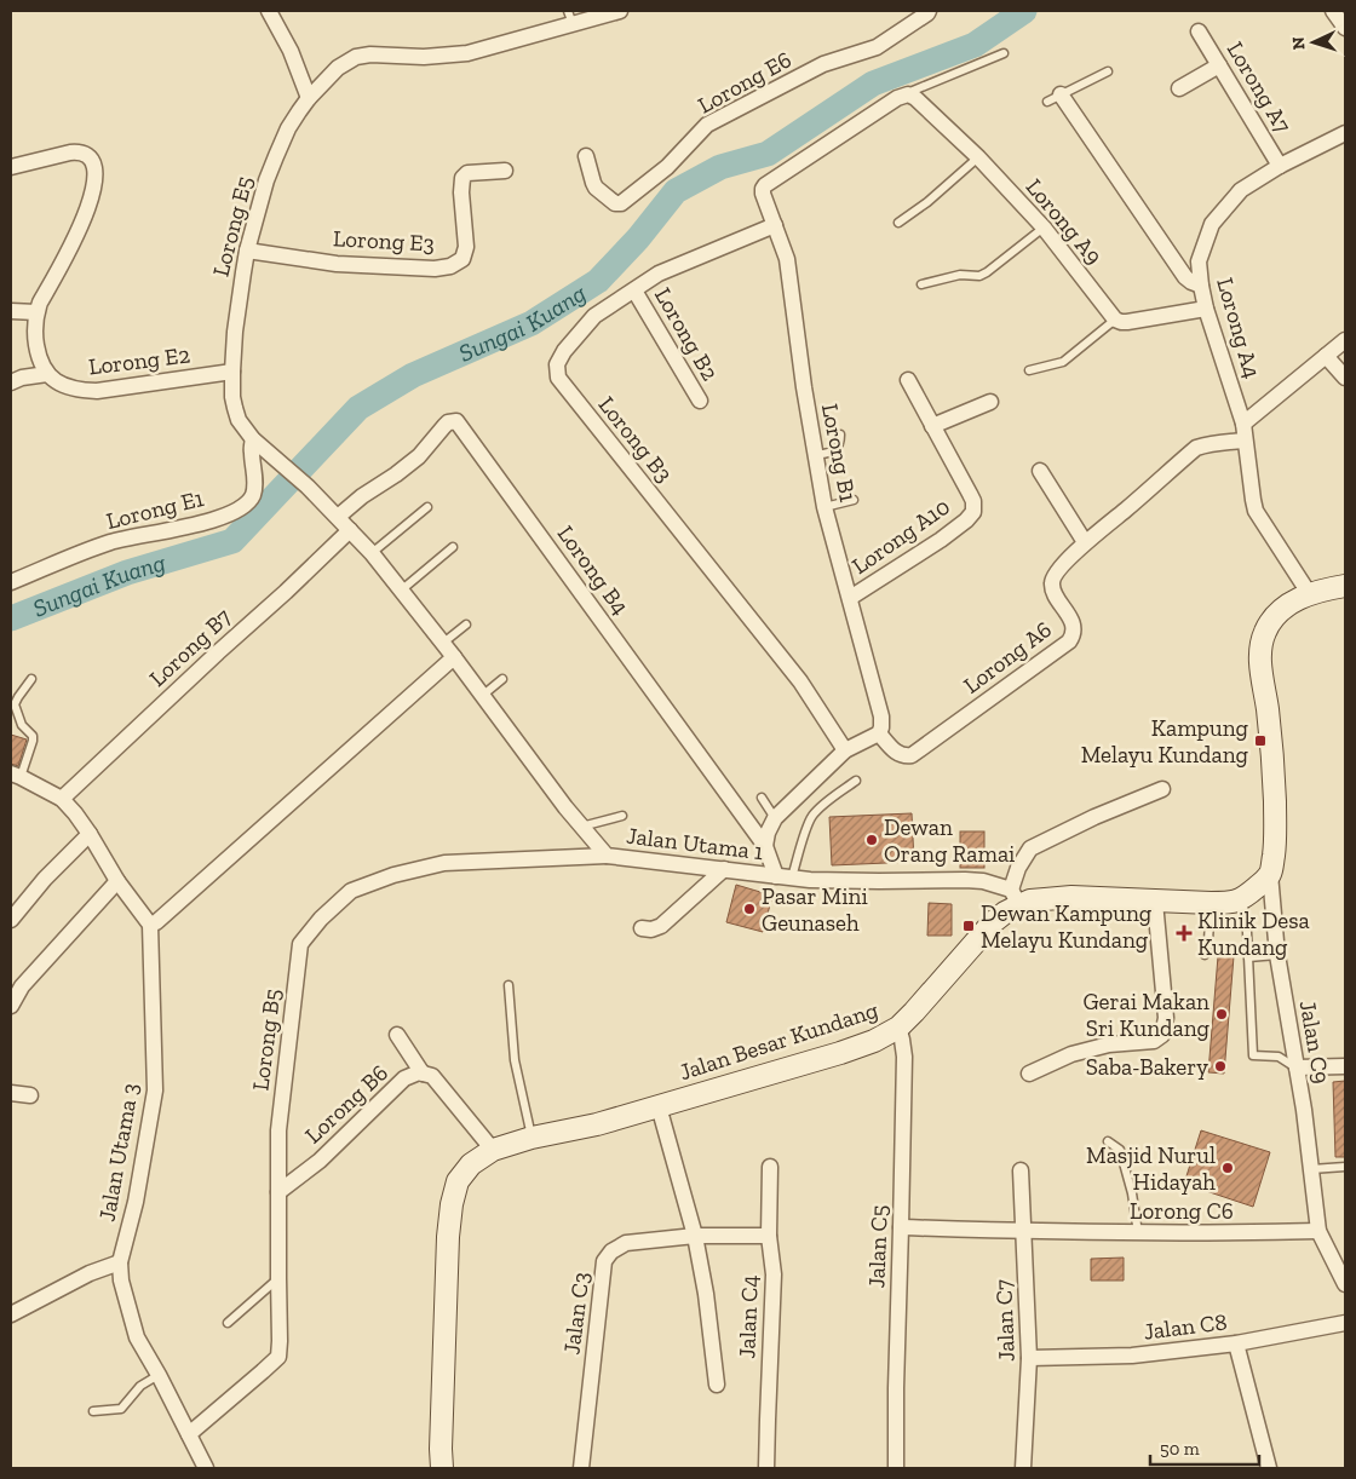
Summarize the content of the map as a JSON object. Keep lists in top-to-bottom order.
{
  "streets": {
    "main road": ["Jalan Besar Kundang"],
    "street": [
      "Lorong E6",
      "Lorong A7",
      "Lorong A9",
      "Lorong E5",
      "Lorong E3",
      "Lorong A4",
      "Lorong B2",
      "Lorong E2",
      "Lorong B3",
      "Lorong B1",
      "Lorong E1",
      "Lorong A10",
      "Lorong B4",
      "Lorong B7",
      "Lorong A6",
      "Jalan Utama 1",
      "Lorong B5",
      "Jalan C9",
      "Lorong B6",
      "Jalan Utama 3",
      "Lorong C6",
      "Jalan C5",
      "Jalan C3",
      "Jalan C4",
      "Jalan C7",
      "Jalan C8"
    ]
  },
  "crossings": [
    ["Lorong A7", "Lorong A4"],
    ["Lorong A9", "Lorong B1"],
    ["Lorong E5", "Lorong E3"],
    ["Lorong E5", "Lorong E2"],
    ["Lorong E5", "Lorong E1"],
    ["Lorong E5", "Jalan Utama 1"],
    ["Lorong A4", "Lorong A6"],
    ["Lorong B2", "Lorong B3"],
    ["Lorong B3", "Lorong B1"],
    ["Lorong B1", "Lorong A10"],
    ["Lorong B1", "Lorong A6"],
    ["Lorong B4", "Jalan Utama 1"],
    ["Lorong B7", "Jalan Utama 1"],
    ["Jalan Utama 1", "Lorong B5"],
    ["Jalan Utama 1", "Jalan Besar Kundang"],
    ["Lorong B5", "Lorong B6"],
    ["Lorong B5", "Jalan Utama 3"],
    ["Jalan Besar Kundang", "Lorong B6"],
    ["Jalan Besar Kundang", "Jalan C5"],
    ["Jalan Besar Kundang", "Jalan C4"],
    ["Jalan C9", "Lorong C6"],
    ["Lorong C6", "Jalan C5"],
    ["Lorong C6", "Jalan C7"],
    ["Jalan C3", "Jalan C4"],
    ["Jalan C7", "Jalan C8"]
  ],
  "water": ["Sungai Kuang"],
  "places": {
    "transit": ["Kampung Melayu Kundang", "Dewan Kampung Melayu Kundang"],
    "other": [
      "Dewan Orang Ramai",
      "Pasar Mini Geunaseh",
      "Gerai Makan Sri Kundang",
      "Saba-Bakery",
      "Masjid Nurul Hidayah"
    ],
    "health": ["Klinik Desa Kundang"]
  },
  "scale_bar": "50 m",
  "north": "left"
}
